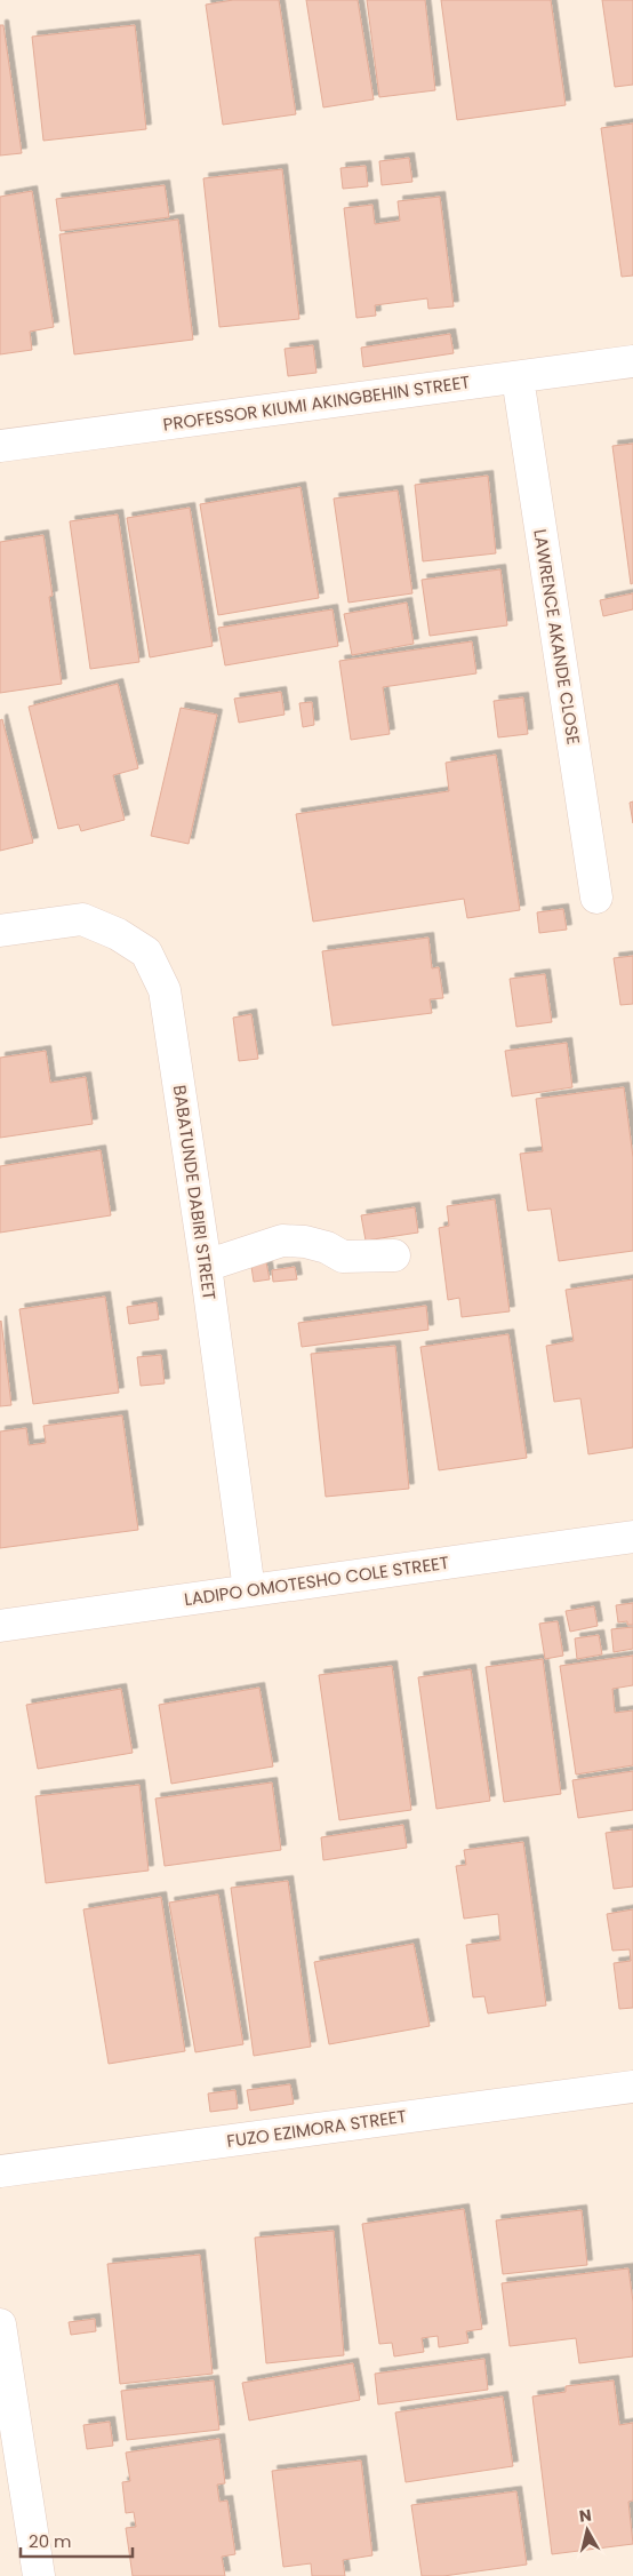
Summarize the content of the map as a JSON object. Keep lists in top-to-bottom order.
{
  "streets": {
    "street": [
      "PROFESSOR KIUMI AKINGBEHIN STREET",
      "LAWRENCE AKANDE CLOSE",
      "BABATUNDE DABIRI STREET",
      "LADIPO OMOTESHO COLE STREET",
      "FUZO EZIMORA STREET"
    ]
  },
  "crossings": [
    ["PROFESSOR KIUMI AKINGBEHIN STREET", "LAWRENCE AKANDE CLOSE"],
    ["BABATUNDE DABIRI STREET", "LADIPO OMOTESHO COLE STREET"]
  ],
  "scale_bar": "20 m",
  "north": "top"
}
